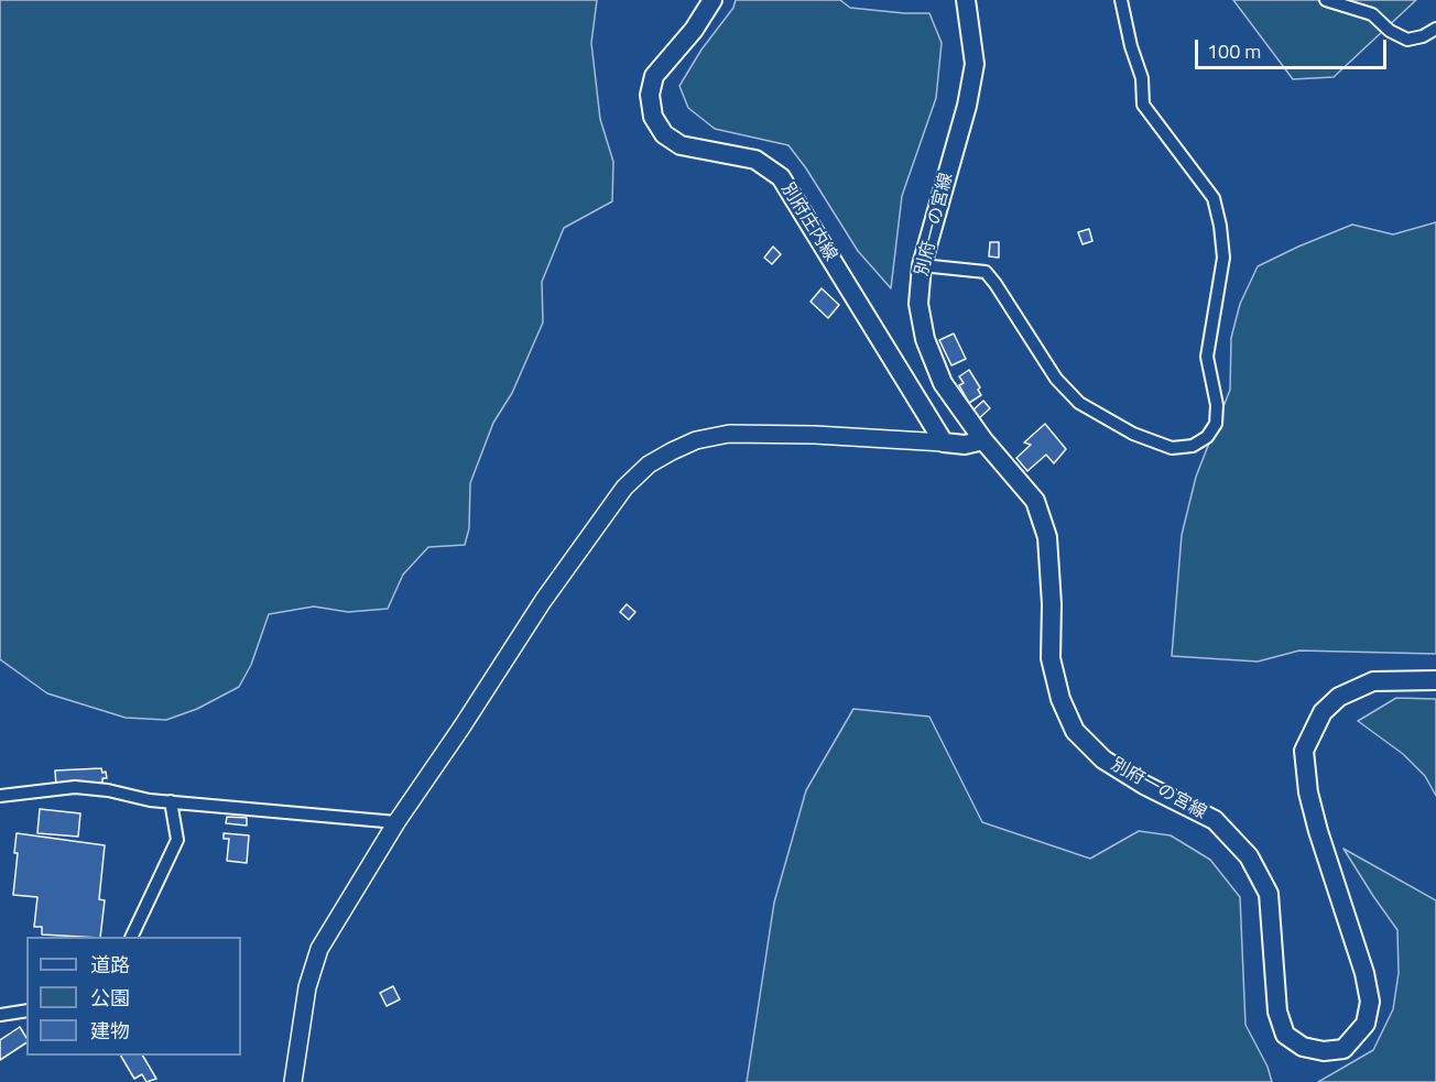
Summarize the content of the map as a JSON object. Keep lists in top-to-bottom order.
{
  "streets": {
    "main road": ["別府庄内線", "別府一の宮線"]
  },
  "legend": ["道路", "公園", "建物"],
  "scale_bar": "100 m"
}
